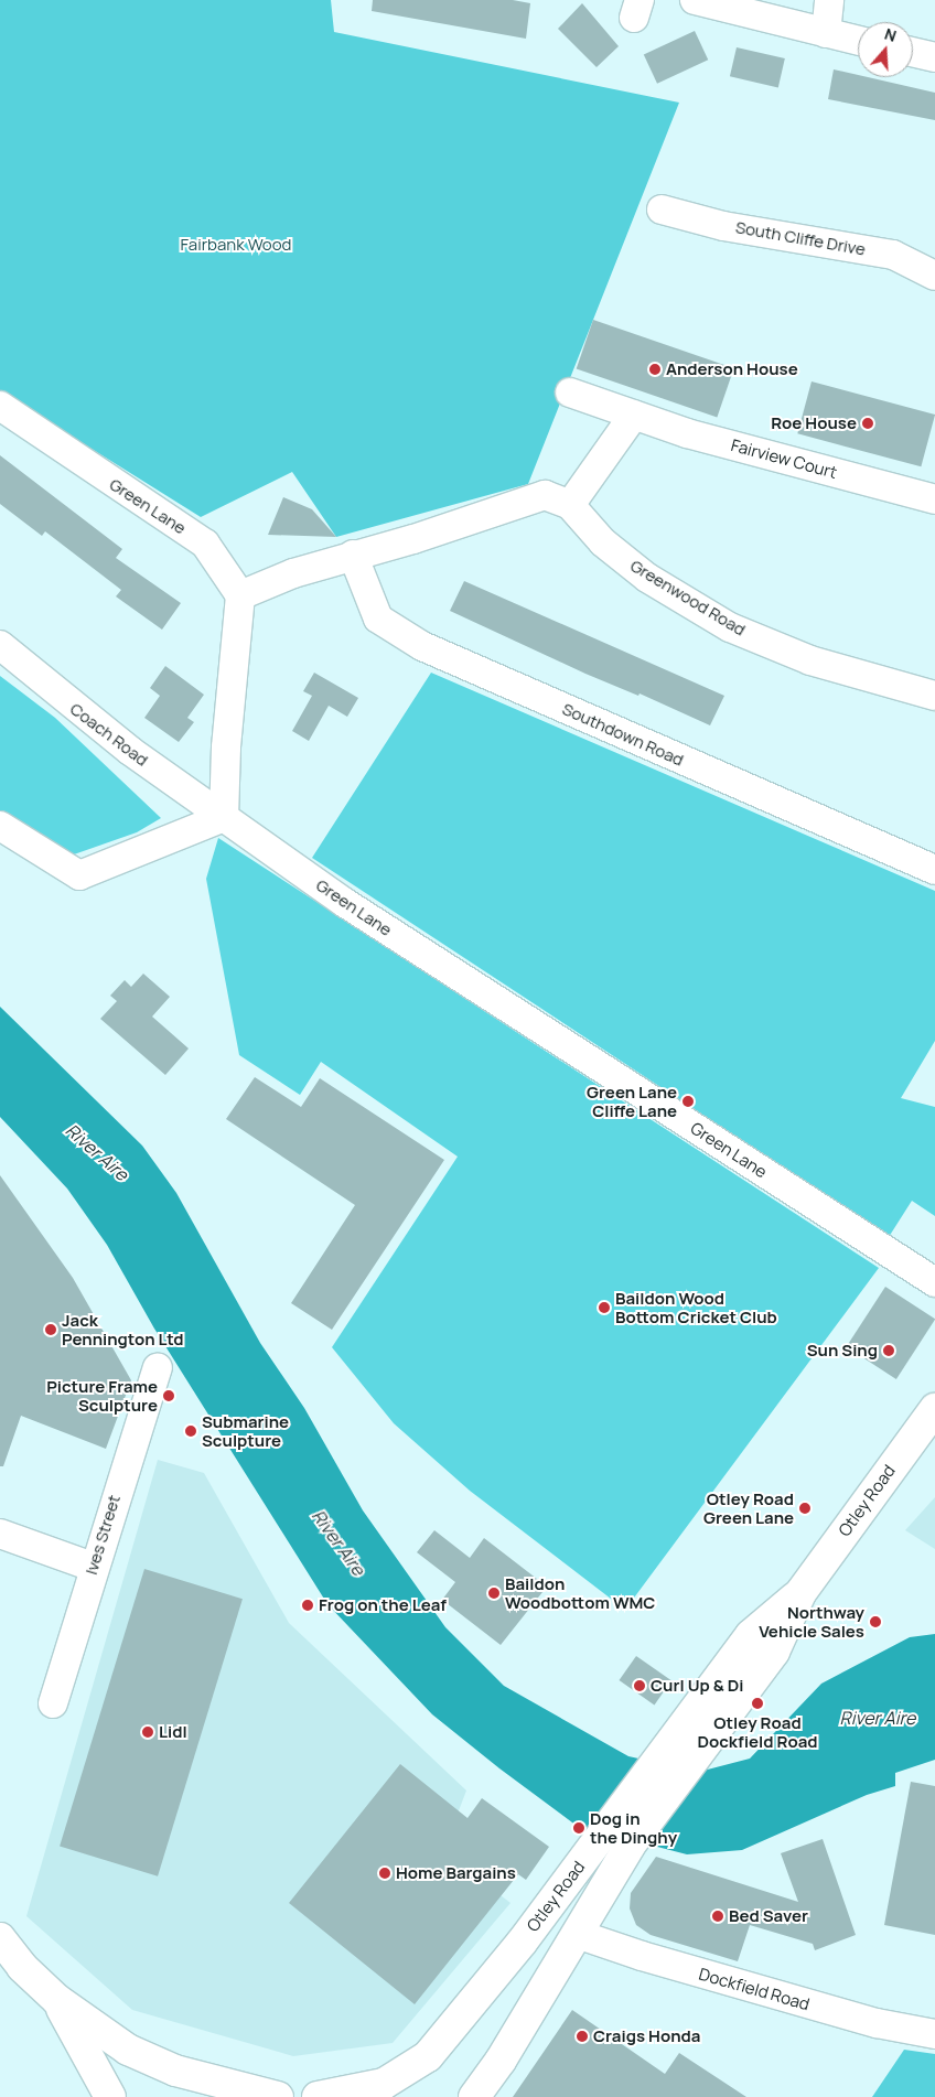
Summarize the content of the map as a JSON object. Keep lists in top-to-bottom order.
{
  "streets": {
    "main road": ["Otley Road"],
    "street": [
      "South Cliffe Drive",
      "Fairview Court",
      "Green Lane",
      "Greenwood Road",
      "Coach Road",
      "Southdown Road",
      "Ives Street",
      "Dockfield Road"
    ]
  },
  "crossings": [
    ["Green Lane", "Greenwood Road"],
    ["Green Lane", "Coach Road"],
    ["Greenwood Road", "Southdown Road"],
    ["Otley Road", "Dockfield Road"]
  ],
  "water": ["River Aire"],
  "parks": ["Fairbank Wood"],
  "places": [
    "Anderson House",
    "Roe House",
    "Green Lane Cliffe Lane",
    "Baildon Wood Bottom Cricket Club",
    "Jack Pennington Ltd",
    "Sun Sing",
    "Picture Frame Sculpture",
    "Submarine Sculpture",
    "Otley Road Green Lane",
    "Baildon Woodbottom WMC",
    "Frog on the Leaf",
    "Northway Vehicle Sales",
    "Curl Up & Di",
    "Otley Road Dockfield Road",
    "Lidl",
    "Dog in the Dinghy",
    "Home Bargains",
    "Bed Saver",
    "Craigs Honda"
  ],
  "north": "top"
}
